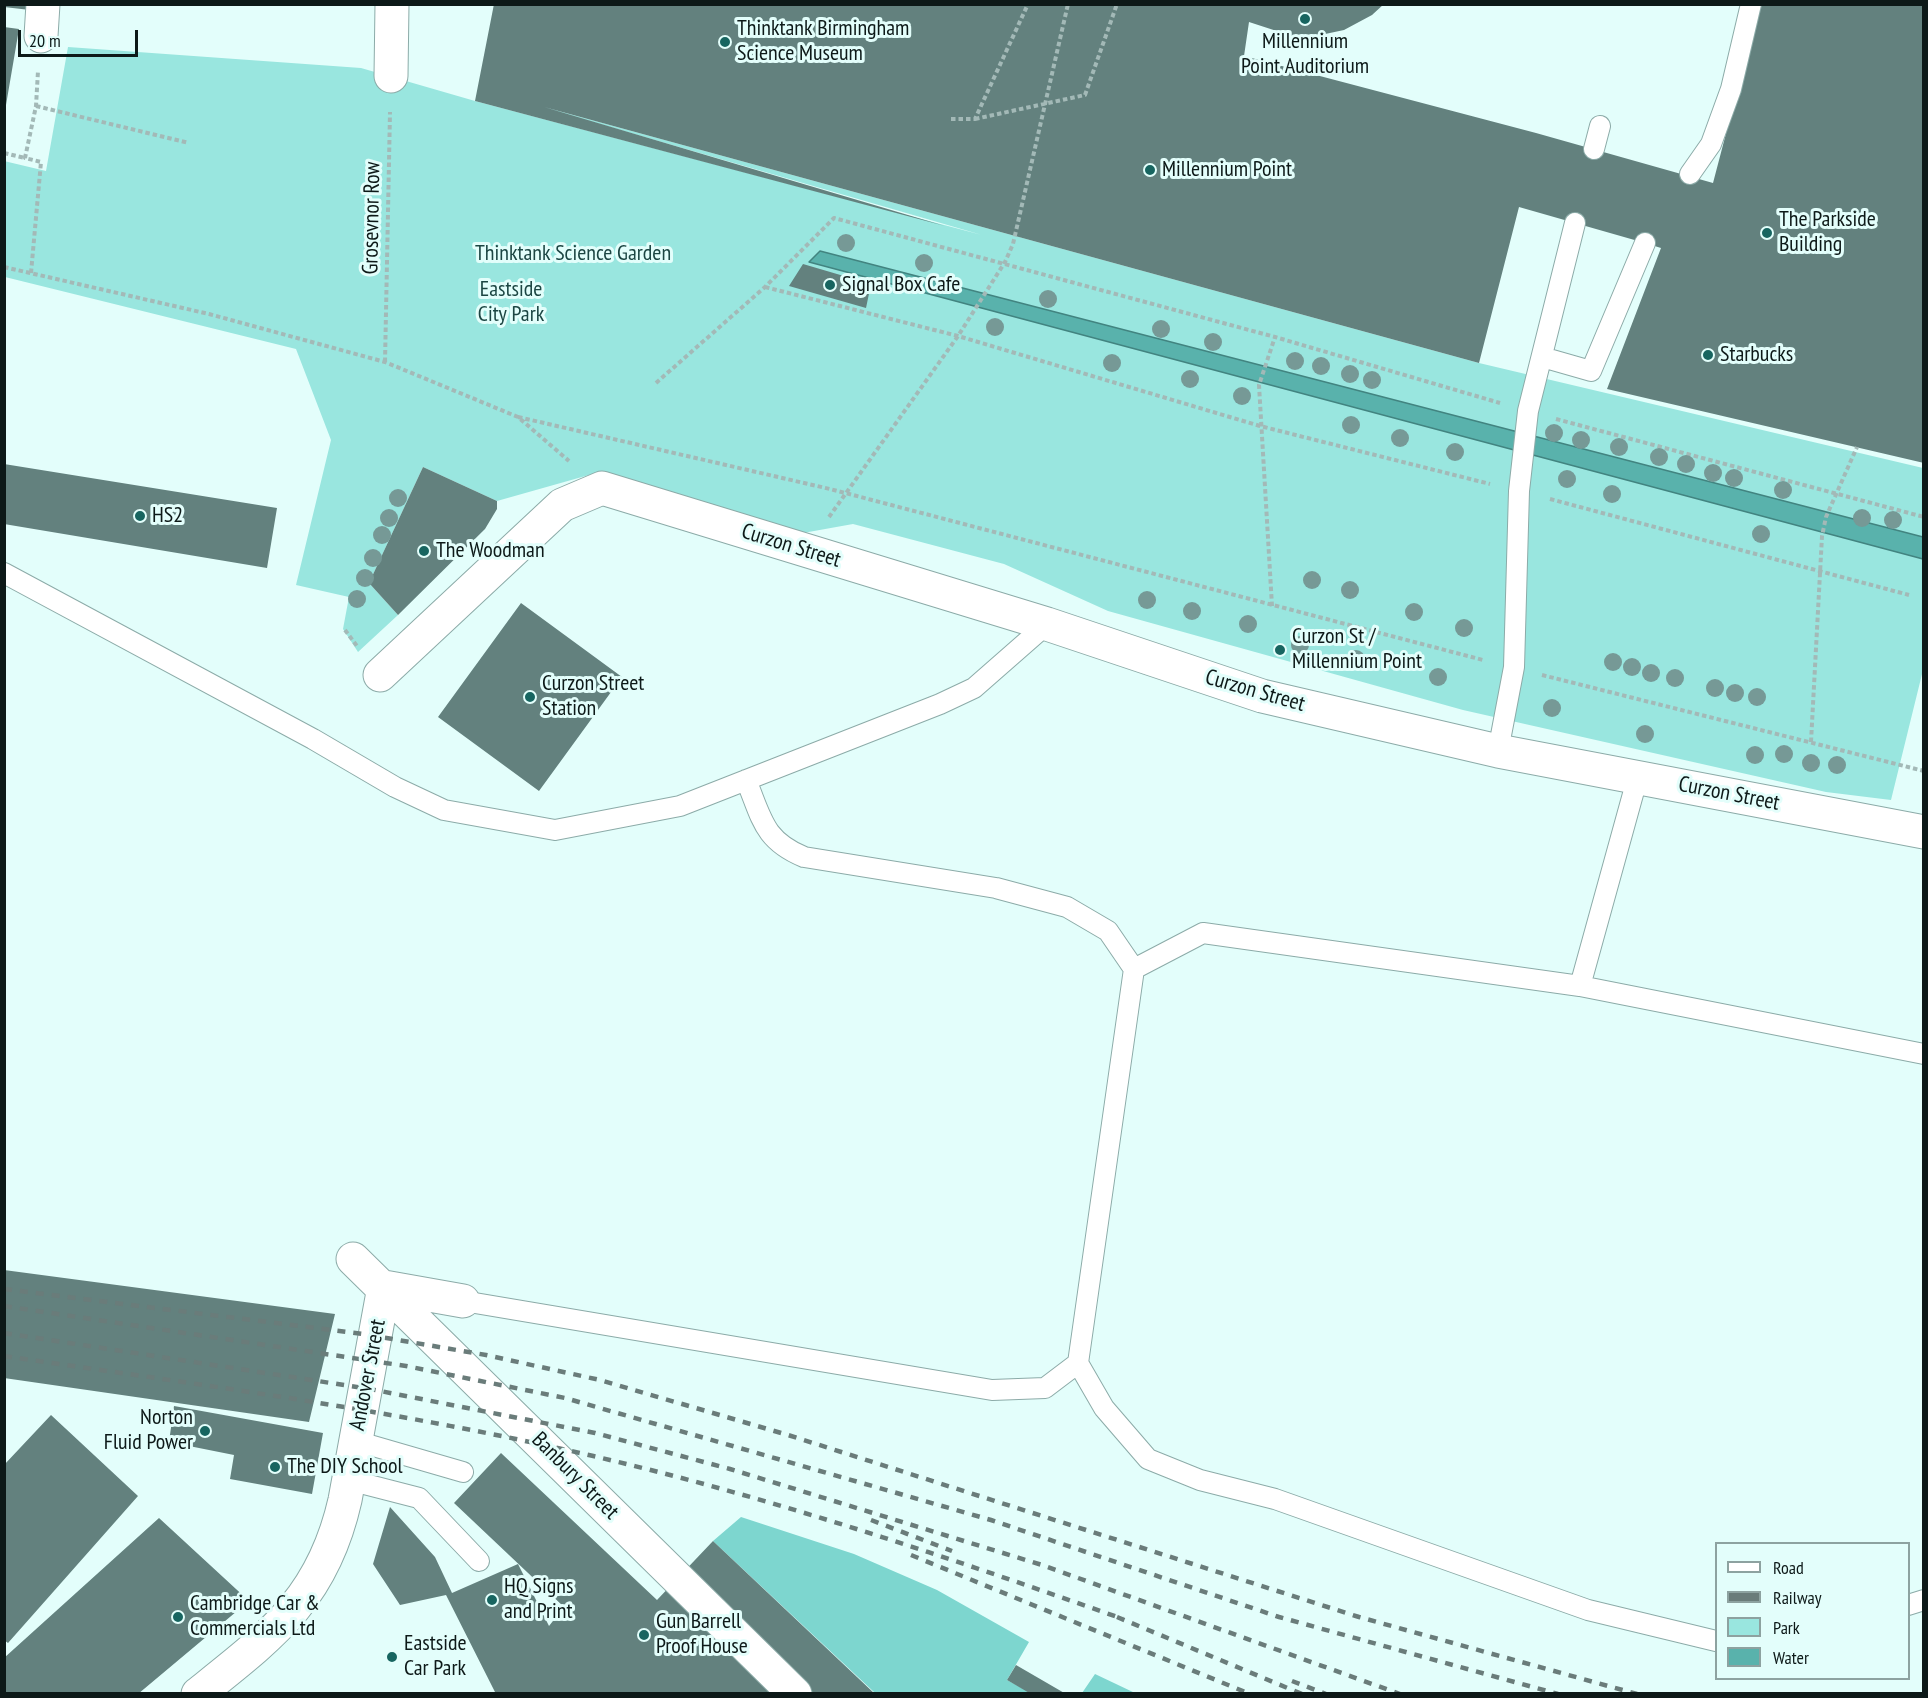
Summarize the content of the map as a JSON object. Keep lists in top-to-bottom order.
{
  "streets": {
    "street": ["Curzon Street", "Andover Street", "Banbury Street"],
    "path": ["Grosevnor Row"]
  },
  "crossings": [
    ["Andover Street", "Banbury Street"]
  ],
  "parks": ["Thinktank Science Garden", "Eastside City Park"],
  "places": [
    "Millennium Point Auditorium",
    "Thinktank Birmingham Science Museum",
    "Millennium Point",
    "The Parkside Building",
    "Signal Box Cafe",
    "Starbucks",
    "HS2",
    "The Woodman",
    "Curzon St / Millennium Point",
    "Curzon Street Station",
    "Norton Fluid Power",
    "The DIY School",
    "HQ Signs and Print",
    "Cambridge Car & Commercials Ltd",
    "Gun Barrell Proof House",
    "Eastside Car Park"
  ],
  "legend": [
    "Road",
    "Railway",
    "Park",
    "Water"
  ],
  "scale_bar": "20 m"
}
